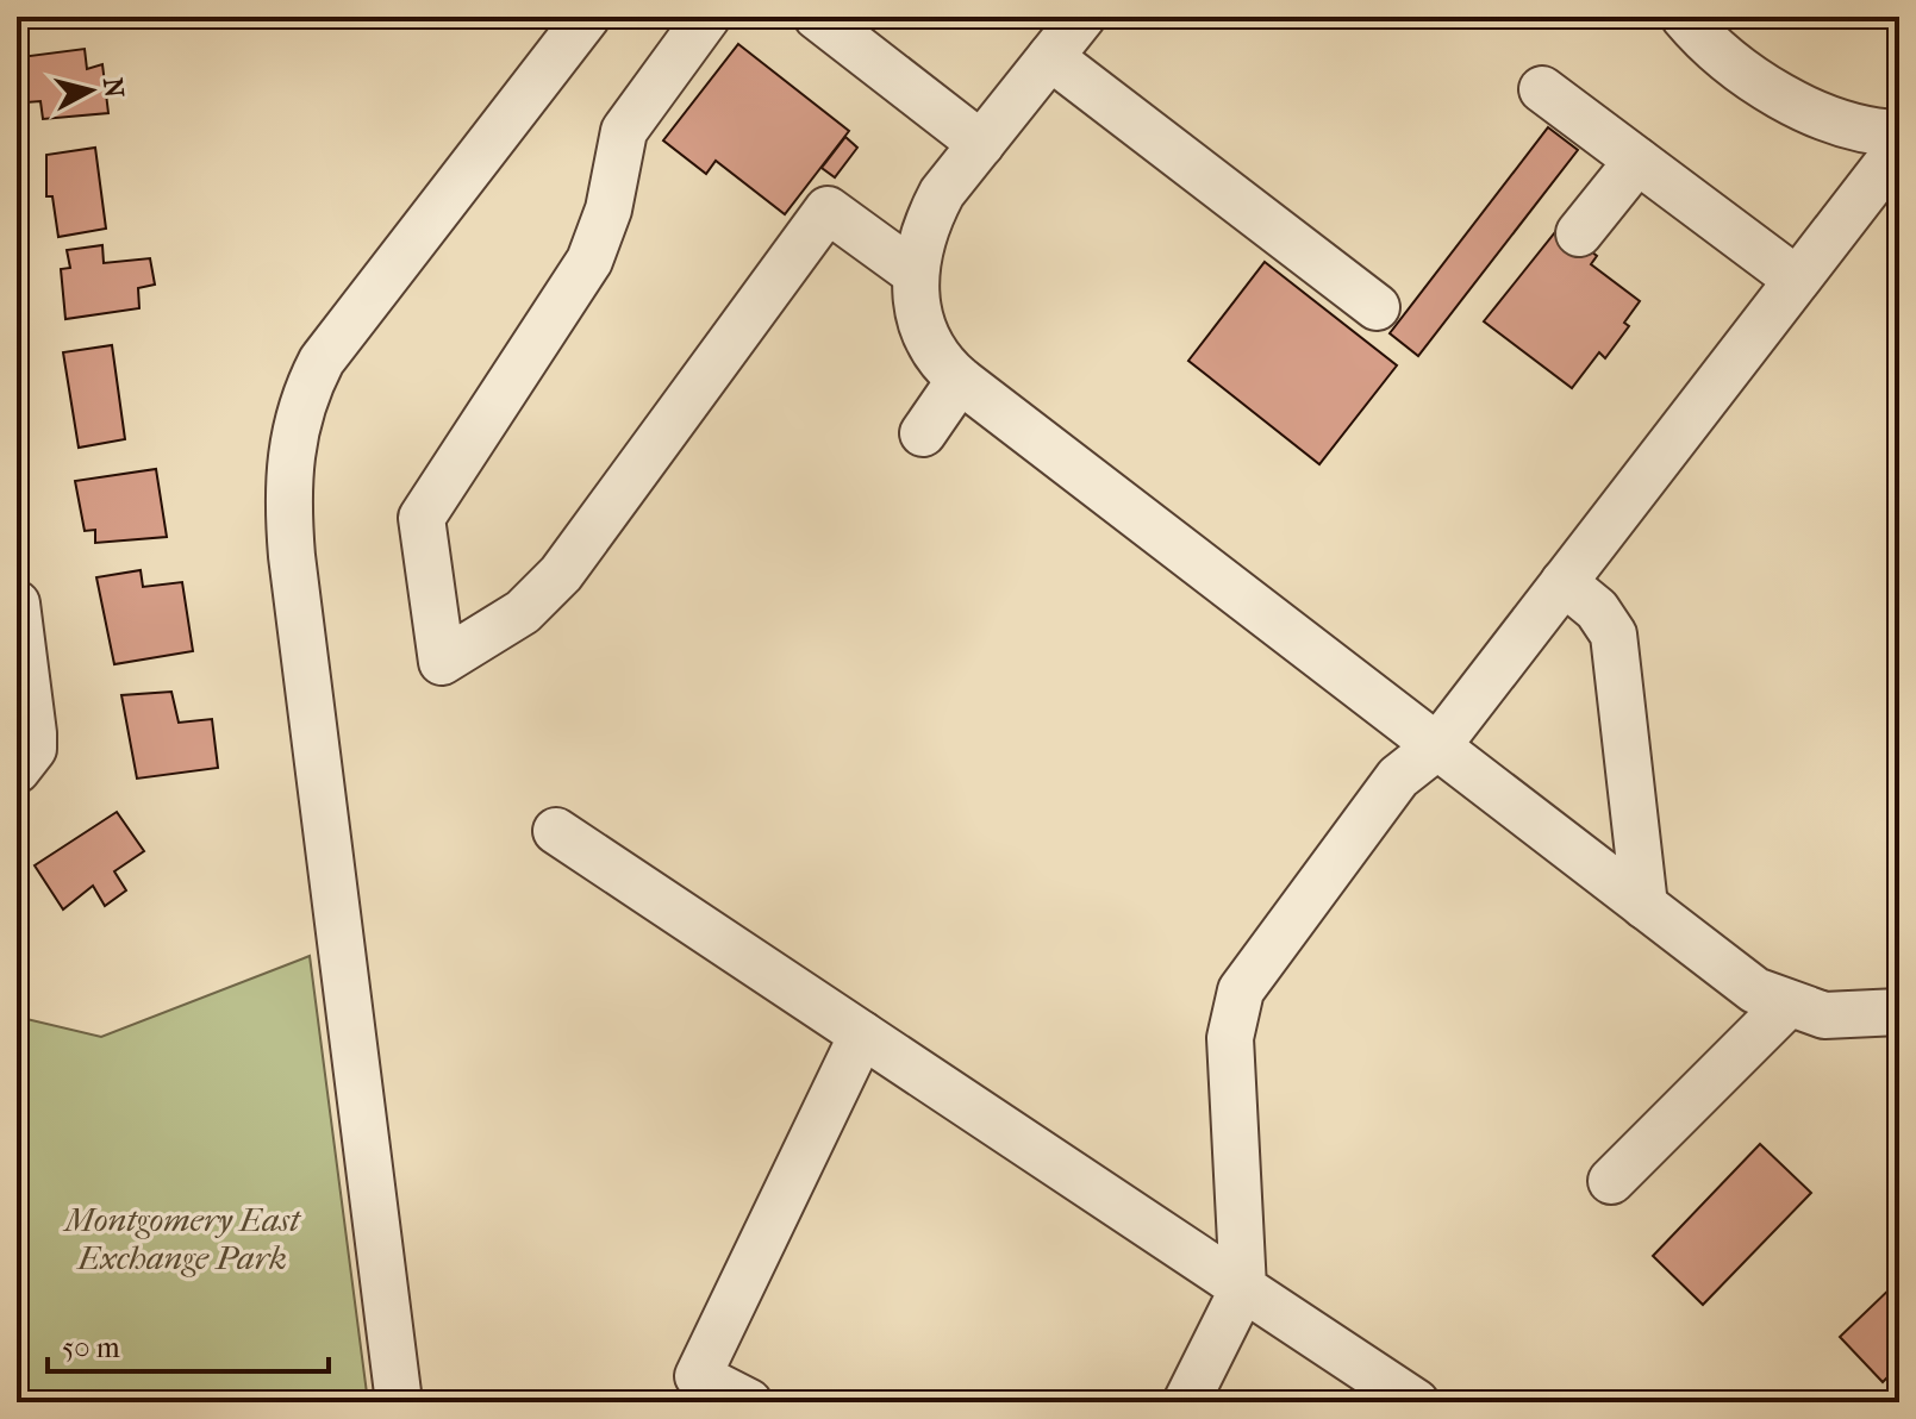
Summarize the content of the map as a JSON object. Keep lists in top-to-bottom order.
{
  "parks": ["Montgomery East Exchange Park"],
  "scale_bar": "50 m",
  "north": "right"
}
